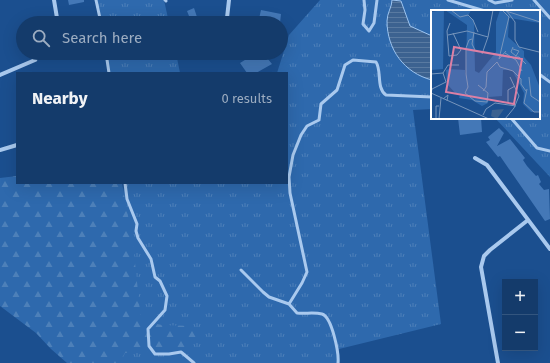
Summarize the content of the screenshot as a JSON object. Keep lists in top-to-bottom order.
{
  "page": {
    "search": "Search here",
    "heading": ["Nearby", "0 results"],
    "map_buttons": ["+", "−"]
  }
}
